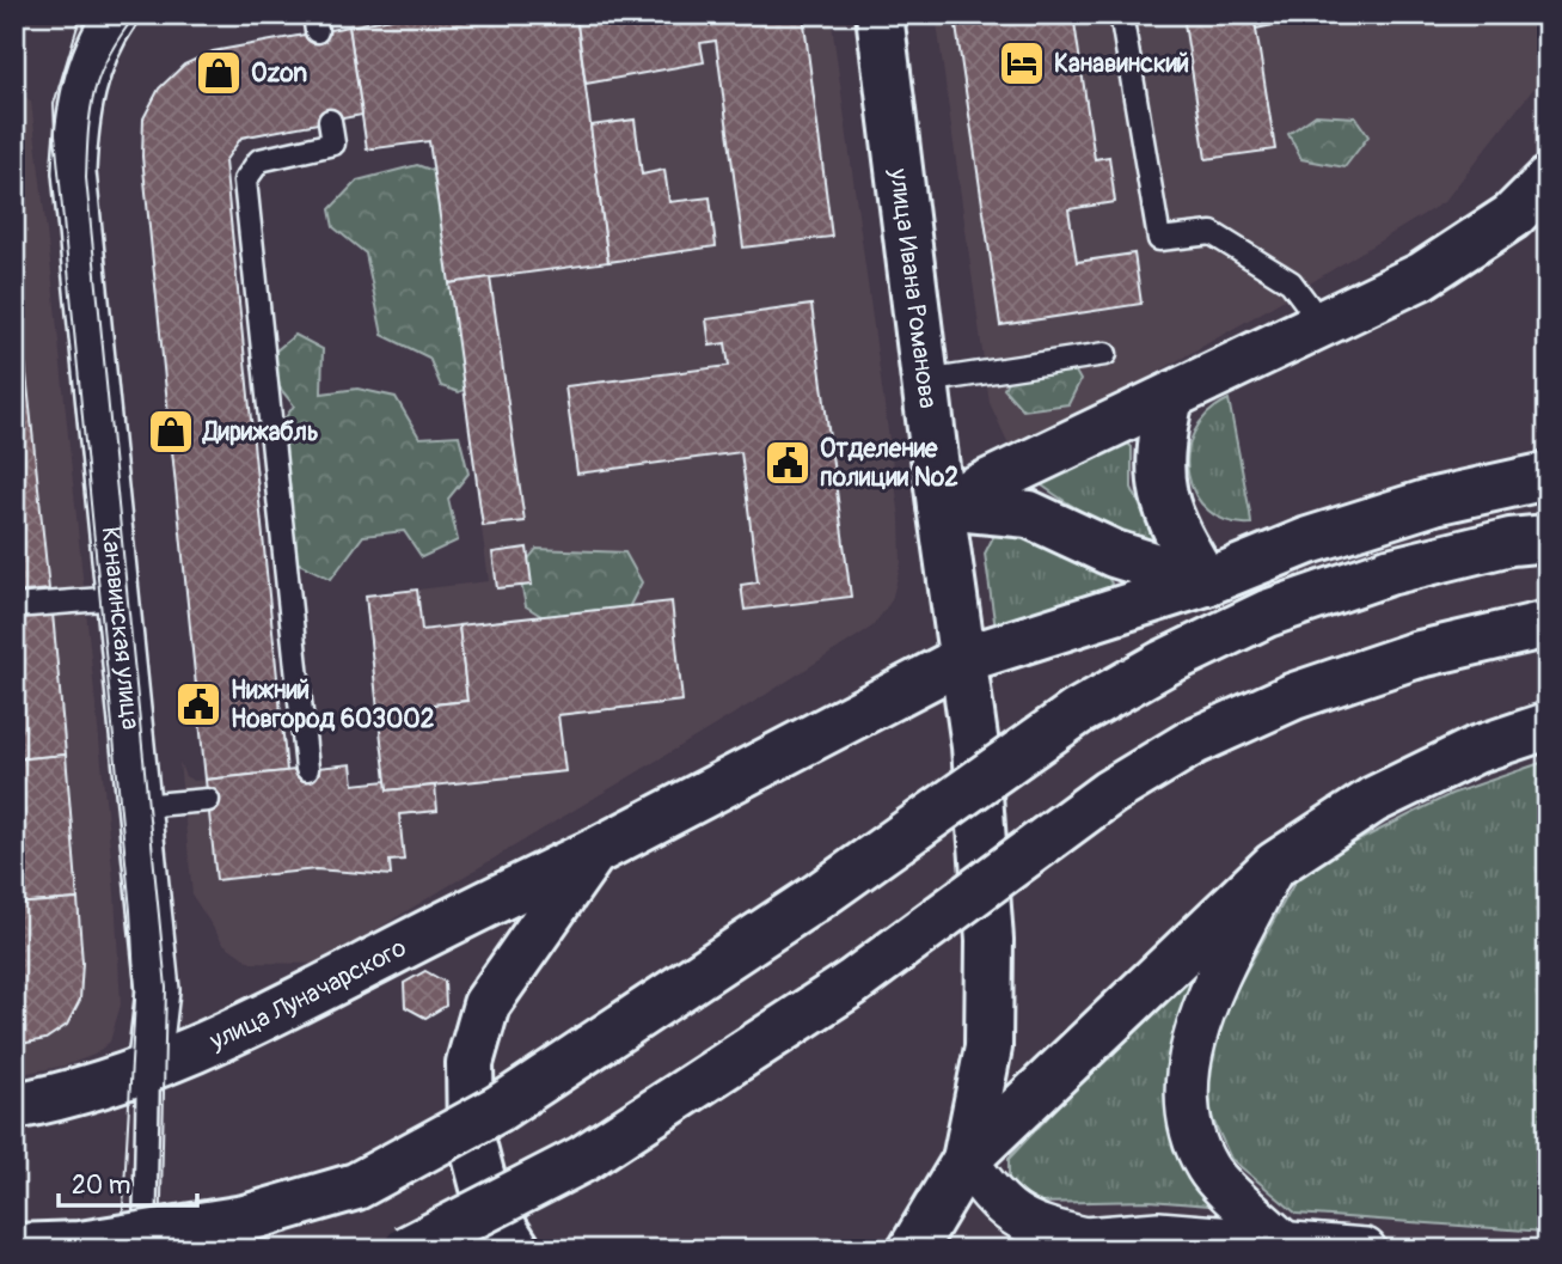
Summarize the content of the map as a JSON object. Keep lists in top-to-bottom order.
{
  "streets": {
    "main road": ["улица Ивана Романова", "улица Луначарского"],
    "street": ["Канавинская улица"]
  },
  "crossings": [
    ["улица Ивана Романова", "улица Луначарского"],
    ["Канавинская улица", "улица Луначарского"]
  ],
  "places": {
    "hotel": ["Канавинский"],
    "shop": ["Ozon", "Дирижабль"],
    "public building": ["Отделение полиции №2", "Нижний Новгород 603002"]
  },
  "scale_bar": "20 m"
}
